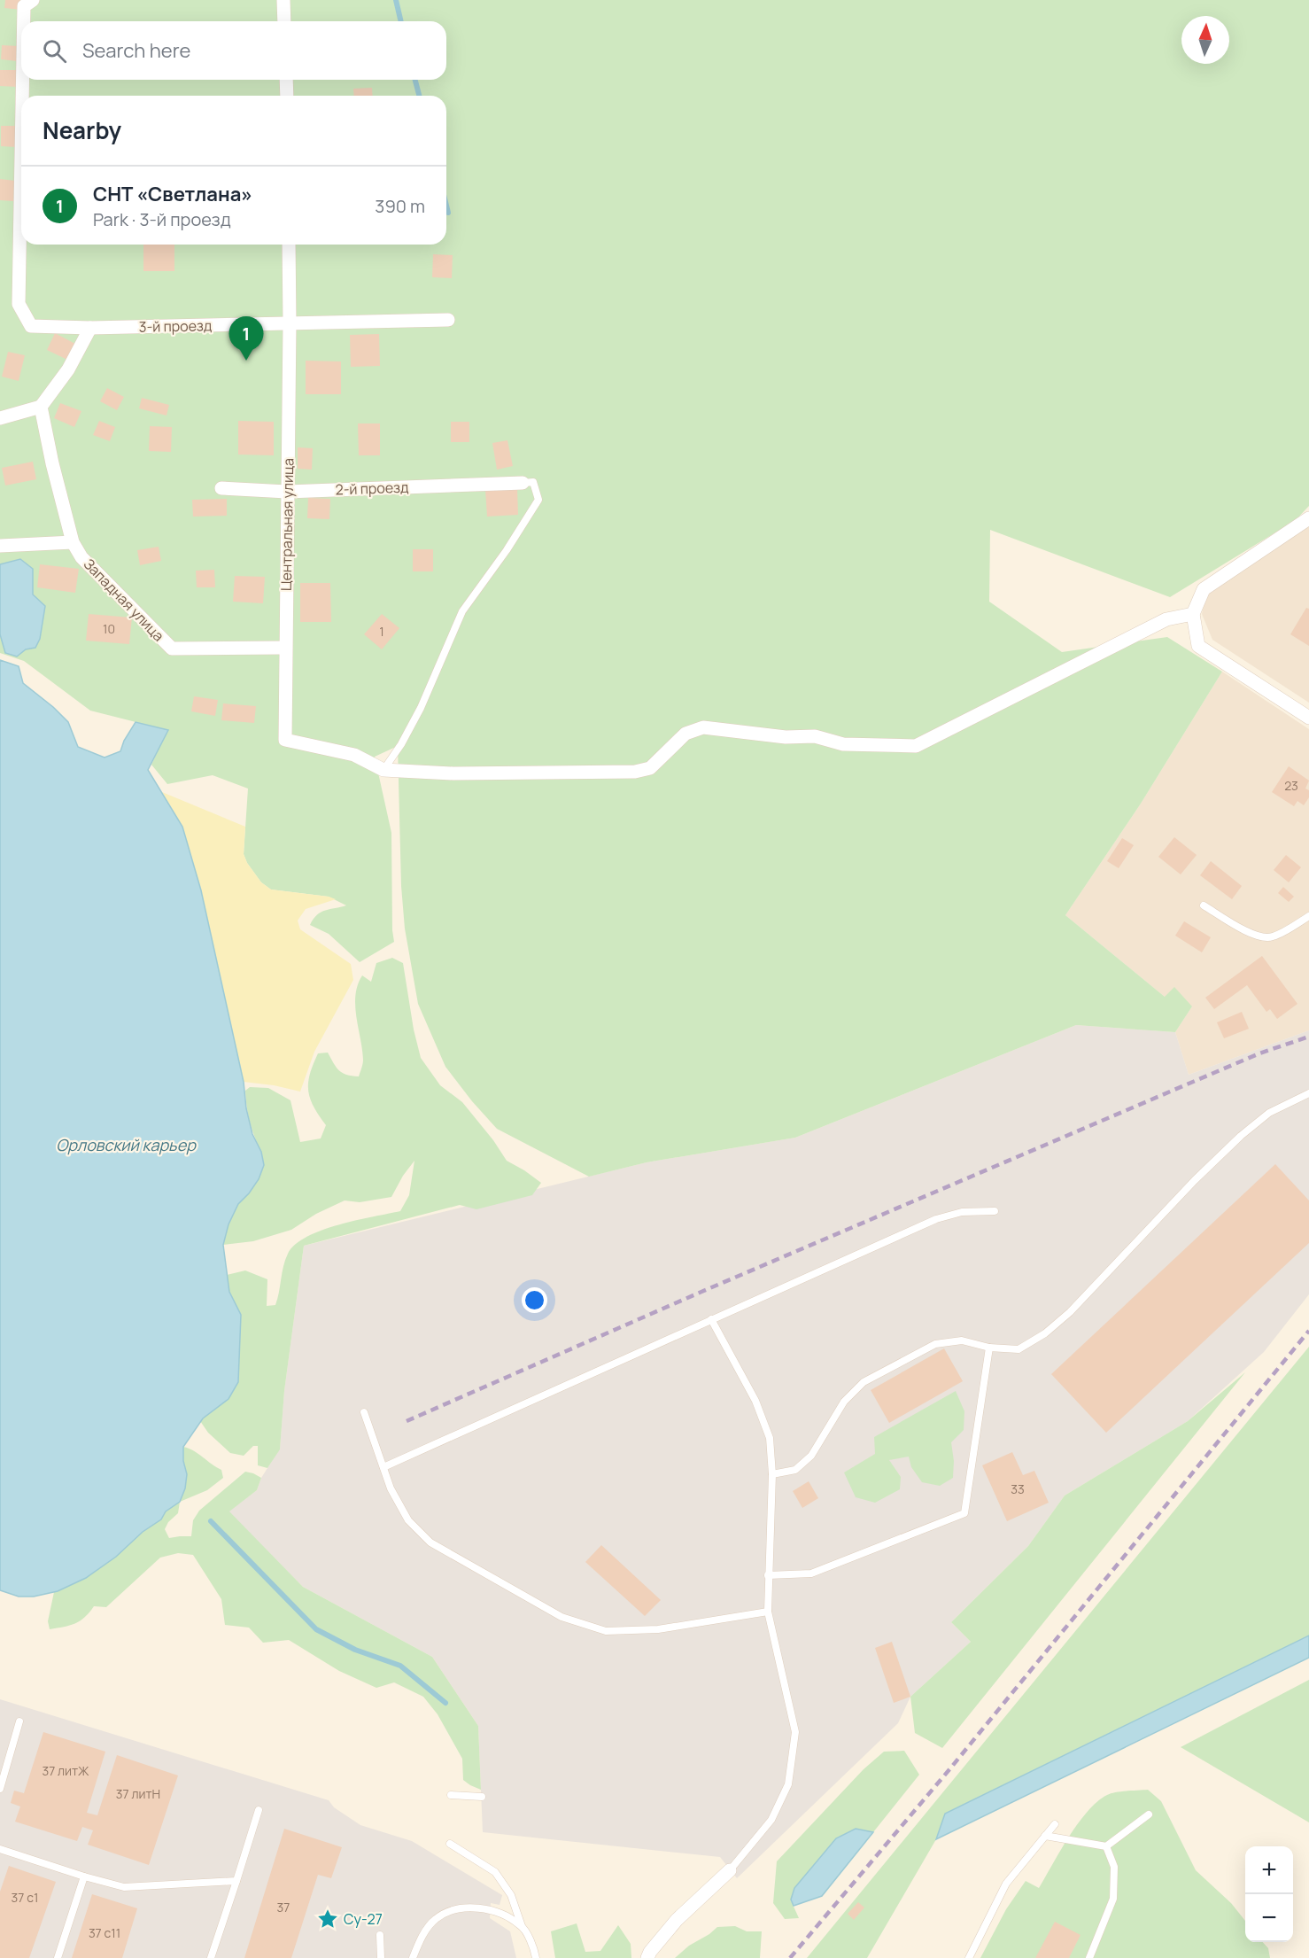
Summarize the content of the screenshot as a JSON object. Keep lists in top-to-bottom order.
{
  "streets": {
    "street": [
      "3-й проезд",
      "2-й проезд",
      "Центральная улица",
      "Западная улица"
    ]
  },
  "crossings": [
    ["3-й проезд", "Центральная улица"],
    ["2-й проезд", "Центральная улица"],
    ["Центральная улица", "Западная улица"]
  ],
  "water": ["Орловский карьер"],
  "places": {
    "place": ["Су-27"]
  },
  "house_numbers": [
    "10",
    "1",
    "23",
    "33",
    "37 литЖ",
    "37 литН",
    "37 с1",
    "37",
    "37 с11"
  ],
  "north": "top",
  "page": {
    "search": "Search here",
    "heading": "Nearby",
    "list": [
      {
        "mark": "1",
        "name": "СНТ «Светлана»",
        "note": "Park · 3-й проезд",
        "value": "390 m"
      }
    ],
    "pins": "1",
    "map_buttons": ["+", "−"]
  }
}
